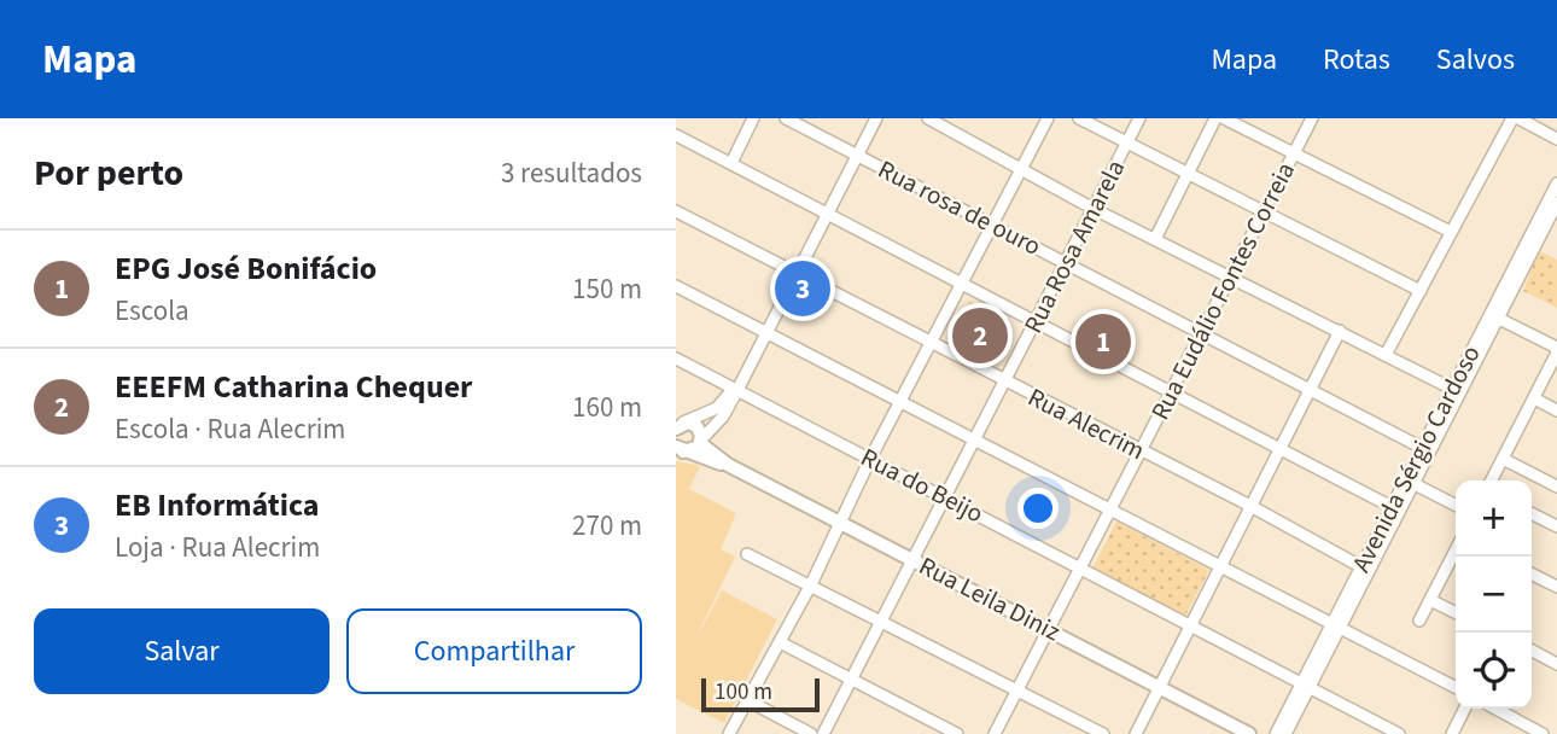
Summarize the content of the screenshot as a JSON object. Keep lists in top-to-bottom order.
{
  "streets": {
    "main road": ["Rua Leila Diniz"],
    "street": [
      "Rua rosa de ouro",
      "Rua Rosa Amarela",
      "Rua Eudálio Fontes Correia",
      "Rua Alecrim",
      "Avenida Sérgio Cardoso",
      "Rua do Beijo"
    ]
  },
  "crossings": [
    ["Rua rosa de ouro", "Rua Rosa Amarela"],
    ["Rua rosa de ouro", "Rua Eudálio Fontes Correia"],
    ["Rua rosa de ouro", "Avenida Sérgio Cardoso"],
    ["Rua Rosa Amarela", "Rua Alecrim"],
    ["Rua Rosa Amarela", "Rua do Beijo"],
    ["Rua Rosa Amarela", "Rua Leila Diniz"],
    ["Rua Eudálio Fontes Correia", "Rua Alecrim"],
    ["Rua Eudálio Fontes Correia", "Rua do Beijo"],
    ["Rua Eudálio Fontes Correia", "Rua Leila Diniz"],
    ["Rua Alecrim", "Avenida Sérgio Cardoso"],
    ["Avenida Sérgio Cardoso", "Rua do Beijo"]
  ],
  "scale_bar": "100 m",
  "page": {
    "header": "Mapa",
    "nav": ["Mapa", "Rotas", "Salvos"],
    "heading": ["Por perto", "3 resultados"],
    "list": [
      {
        "mark": "1",
        "name": "EPG José Bonifácio",
        "note": "Escola",
        "value": "150 m"
      },
      {
        "mark": "2",
        "name": "EEEFM Catharina Chequer",
        "note": "Escola · Rua Alecrim",
        "value": "160 m"
      },
      {
        "mark": "3",
        "name": "EB Informática",
        "note": "Loja · Rua Alecrim",
        "value": "270 m"
      }
    ],
    "pins": ["3", "2", "1"],
    "map_buttons": ["+", "−"],
    "buttons": ["Salvar", "Compartilhar"],
    "scale": "100 m"
  }
}
